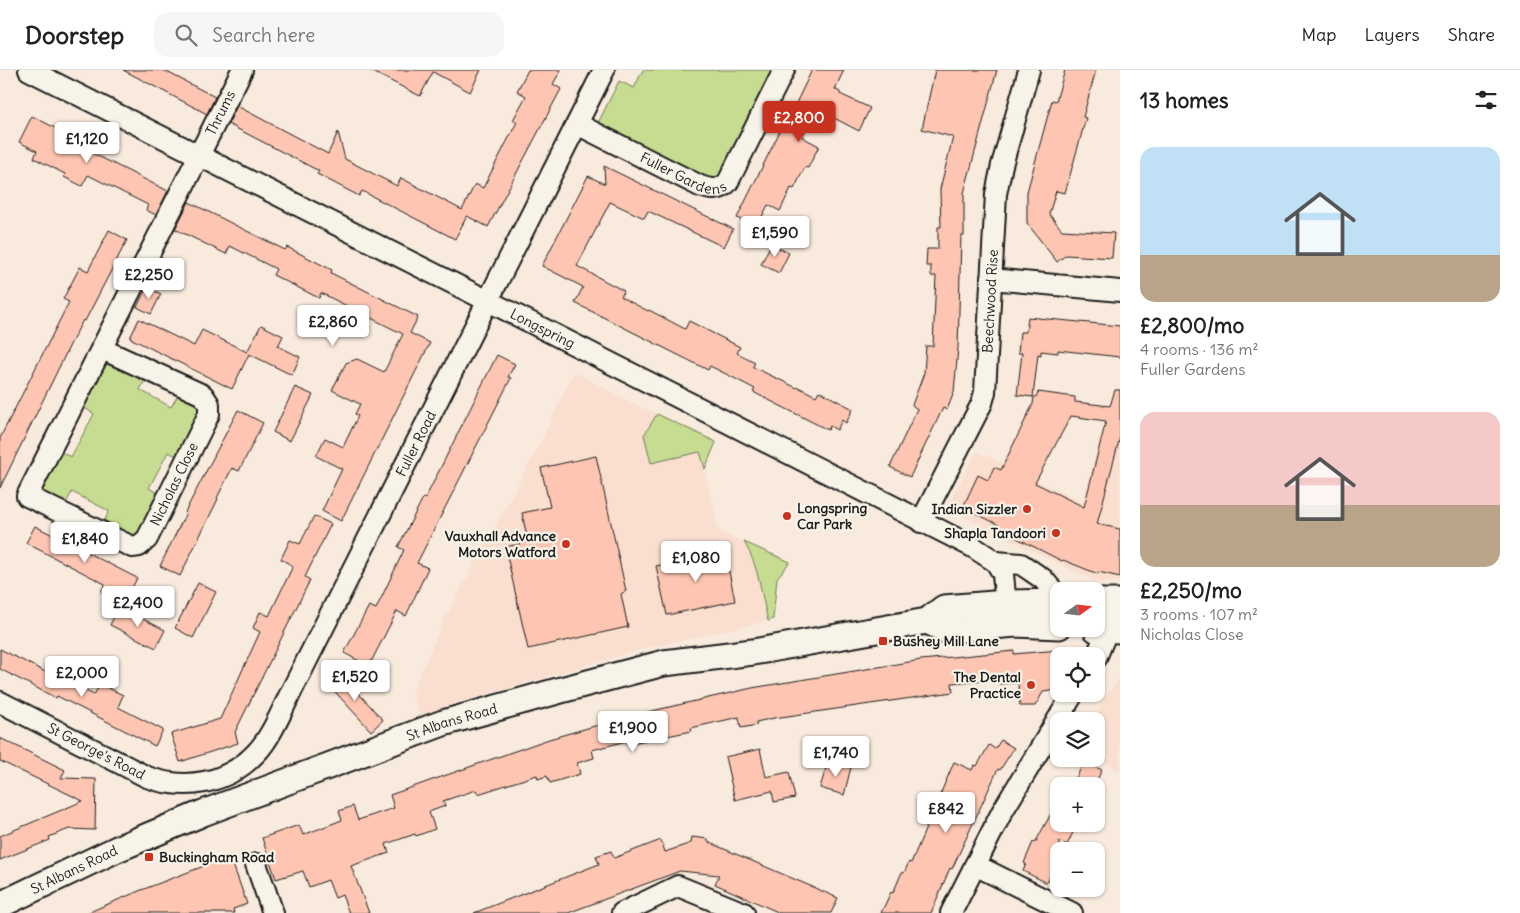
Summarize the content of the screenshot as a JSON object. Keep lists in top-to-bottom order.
{
  "streets": {
    "main road": ["St Albans Road"],
    "street": [
      "Thrums",
      "Fuller Gardens",
      "Beechwood Rise",
      "Longspring",
      "Fuller Road",
      "Nicholas Close",
      "St George's Road"
    ]
  },
  "crossings": [
    ["Thrums", "Longspring"],
    ["Thrums", "Nicholas Close"],
    ["Fuller Gardens", "Fuller Road"],
    ["Beechwood Rise", "Longspring"],
    ["Longspring", "Fuller Road"],
    ["Longspring", "Nicholas Close"],
    ["Fuller Road", "St George's Road"]
  ],
  "places": {
    "other": [
      "Indian Sizzler",
      "Longspring Car Park",
      "Shapla Tandoori",
      "Vauxhall Advance Motors Watford",
      "The Dental Practice"
    ],
    "transit": ["Bushey Mill Lane", "Buckingham Road"]
  },
  "north": "right",
  "page": {
    "header": "Doorstep",
    "search": "Search here",
    "nav": ["Map", "Layers", "Share"],
    "heading": "13 homes",
    "price": [
      "£2,800",
      "£1,120",
      "£1,590",
      "£2,250",
      "£2,860",
      "£1,840",
      "£1,080",
      "£2,400",
      "£2,000",
      "£1,520",
      "£1,900",
      "£1,740",
      "£842"
    ],
    "list": [
      {
        "name": "£2,800/mo",
        "note": "4 rooms · 136 m² · Fuller Gardens"
      },
      {
        "name": "£2,250/mo",
        "note": "3 rooms · 107 m² · Nicholas Close"
      }
    ],
    "map_buttons": ["+", "−"]
  }
}
